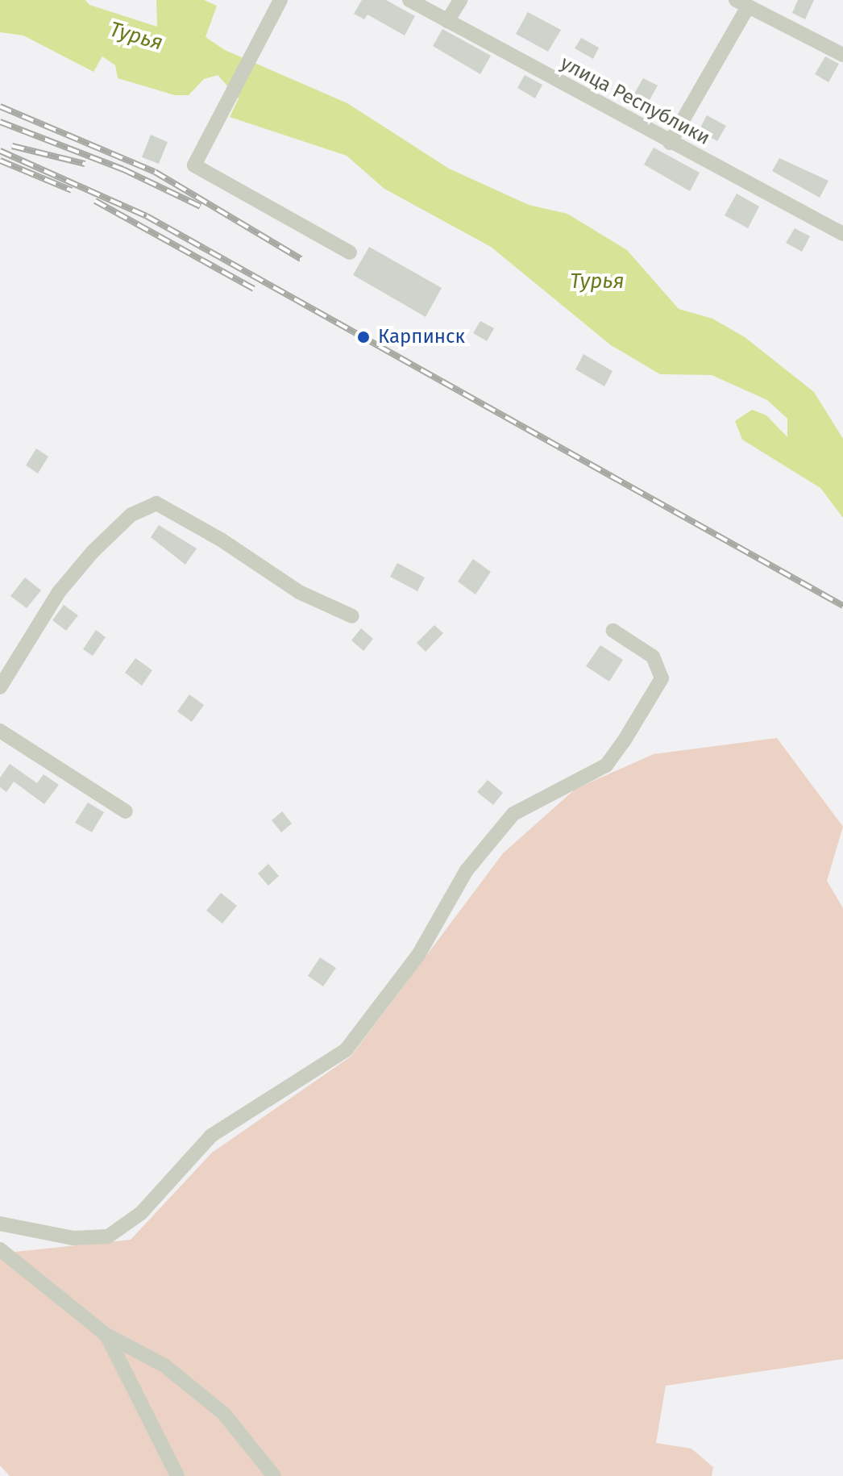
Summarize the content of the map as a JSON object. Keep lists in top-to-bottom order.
{
  "streets": {
    "street": ["улица Республики"]
  },
  "water": ["Турья"],
  "places": ["Карпинск"]
}
